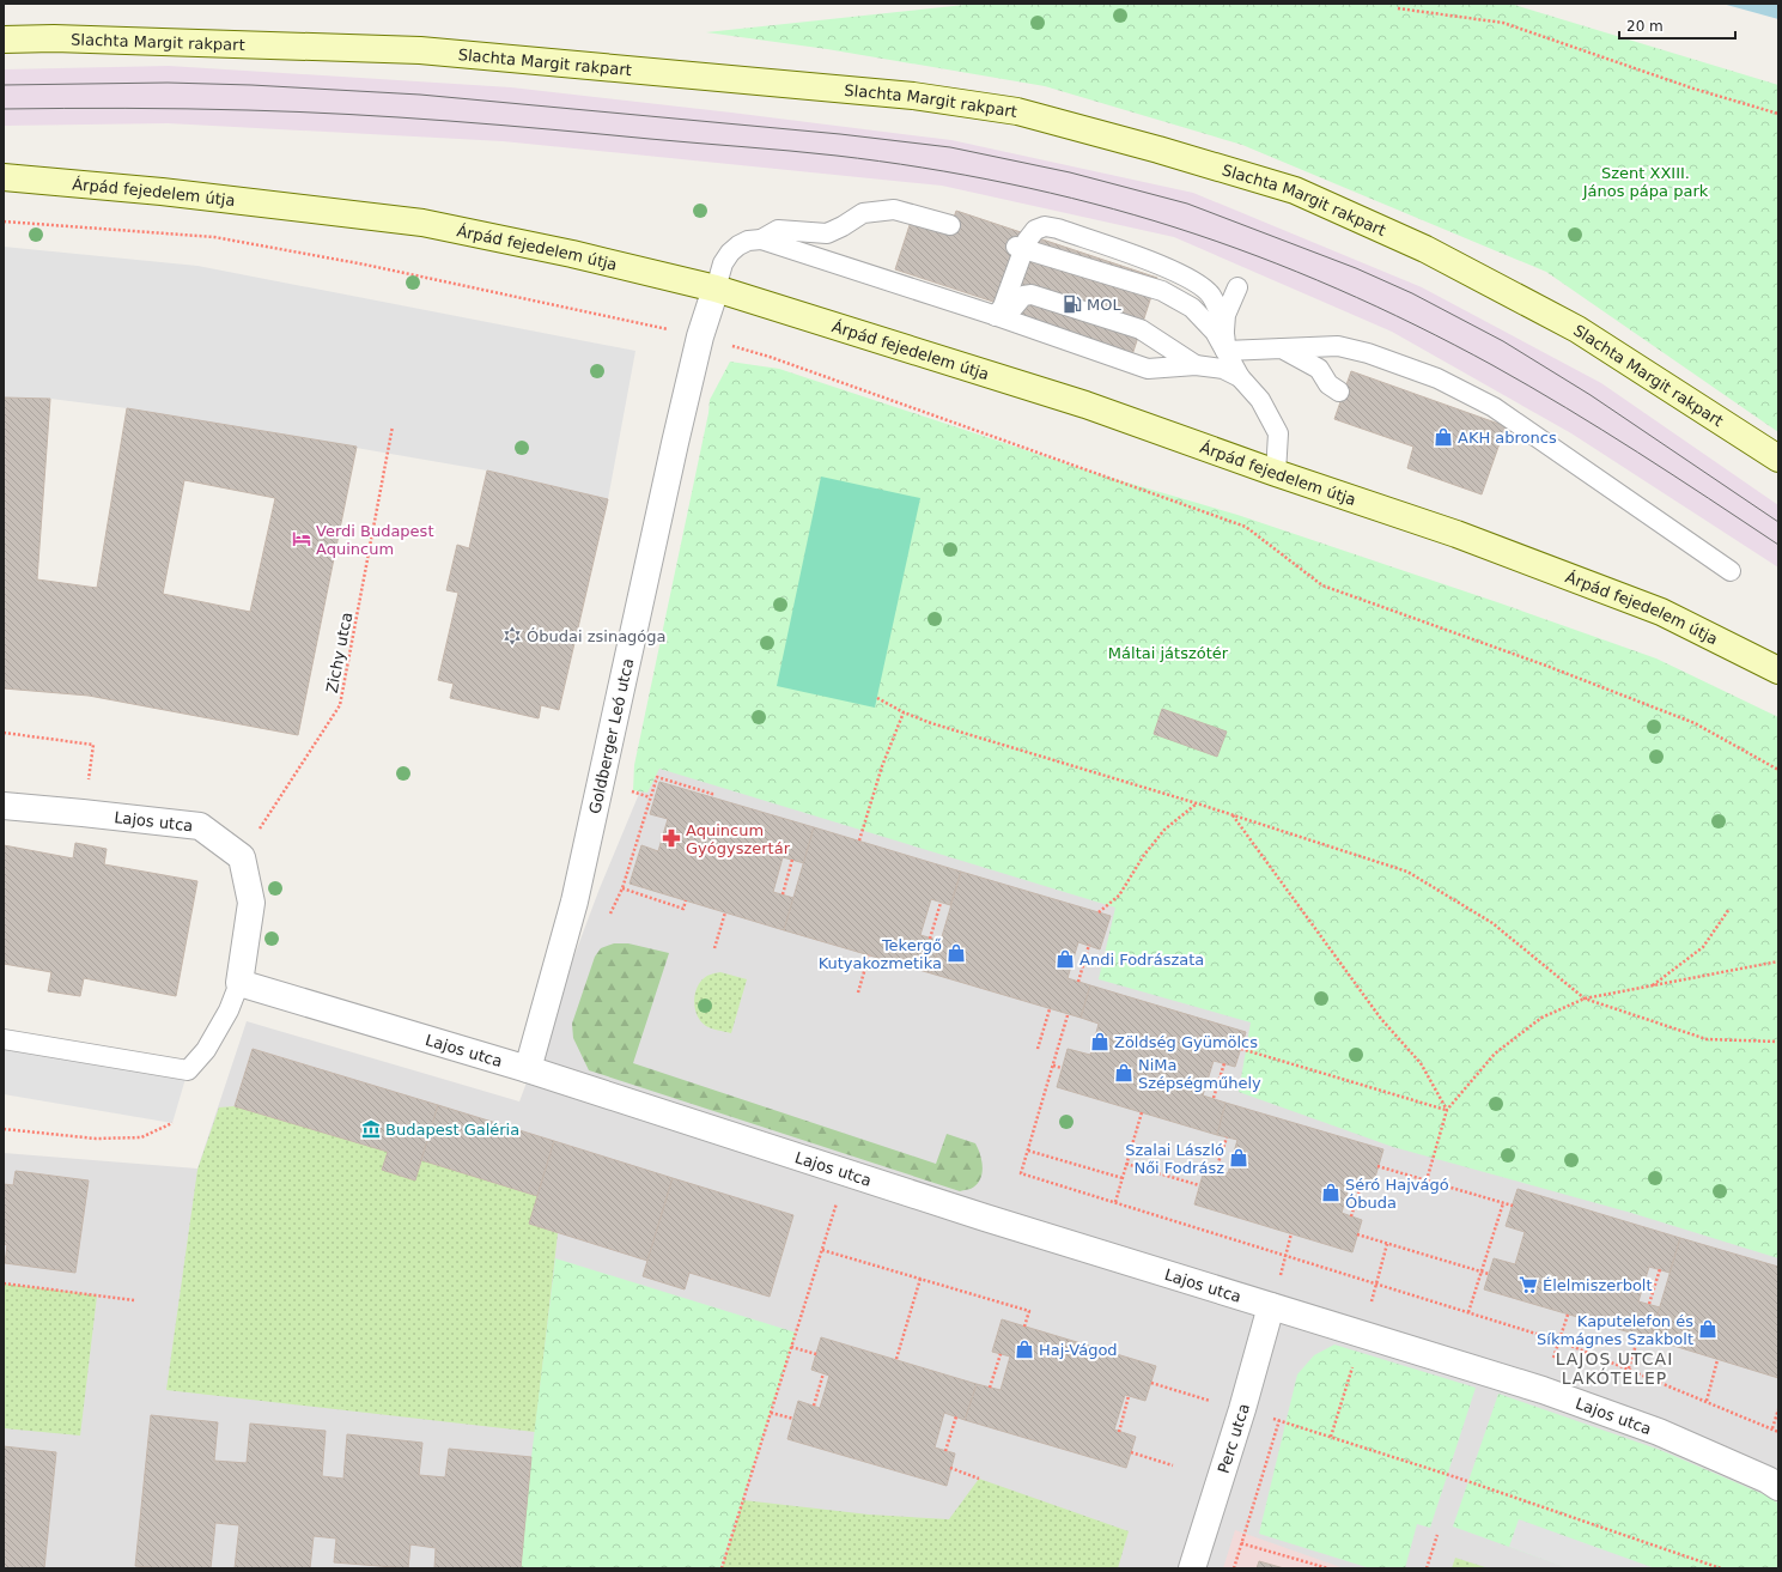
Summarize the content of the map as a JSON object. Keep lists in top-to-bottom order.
{
  "streets": {
    "street": [
      "Slachta Margit rakpart",
      "Árpád fejedelem útja",
      "Goldberger Leó utca",
      "Lajos utca",
      "Perc utca"
    ],
    "path": ["Zichy utca"]
  },
  "crossings": [
    ["Árpád fejedelem útja", "Goldberger Leó utca"],
    ["Zichy utca", "Lajos utca"],
    ["Goldberger Leó utca", "Lajos utca"],
    ["Lajos utca", "Perc utca"]
  ],
  "districts": ["LAJOS UTCAI LAKÓTELEP"],
  "parks": ["Szent XXIII. János pápa park", "Máltai játszótér"],
  "places": {
    "fuel station": ["MOL"],
    "shop": [
      "AKH abroncs",
      "Tekergő Kutyakozmetika",
      "Andi Fodrászata",
      "Zöldség Gyümölcs",
      "NiMa Szépségműhely",
      "Szalai László Női Fodrász",
      "Séró Hajvágó Óbuda",
      "Kaputelefon és Síkmágnes Szakbolt",
      "Haj-Vágod"
    ],
    "hotel": ["Verdi Budapest Aquincum"],
    "synagogue": ["Óbudai zsinagóga"],
    "pharmacy": ["Aquincum Gyógyszertár"],
    "museum": ["Budapest Galéria"],
    "supermarket": ["Élelmiszerbolt"]
  },
  "scale_bar": "20 m"
}
